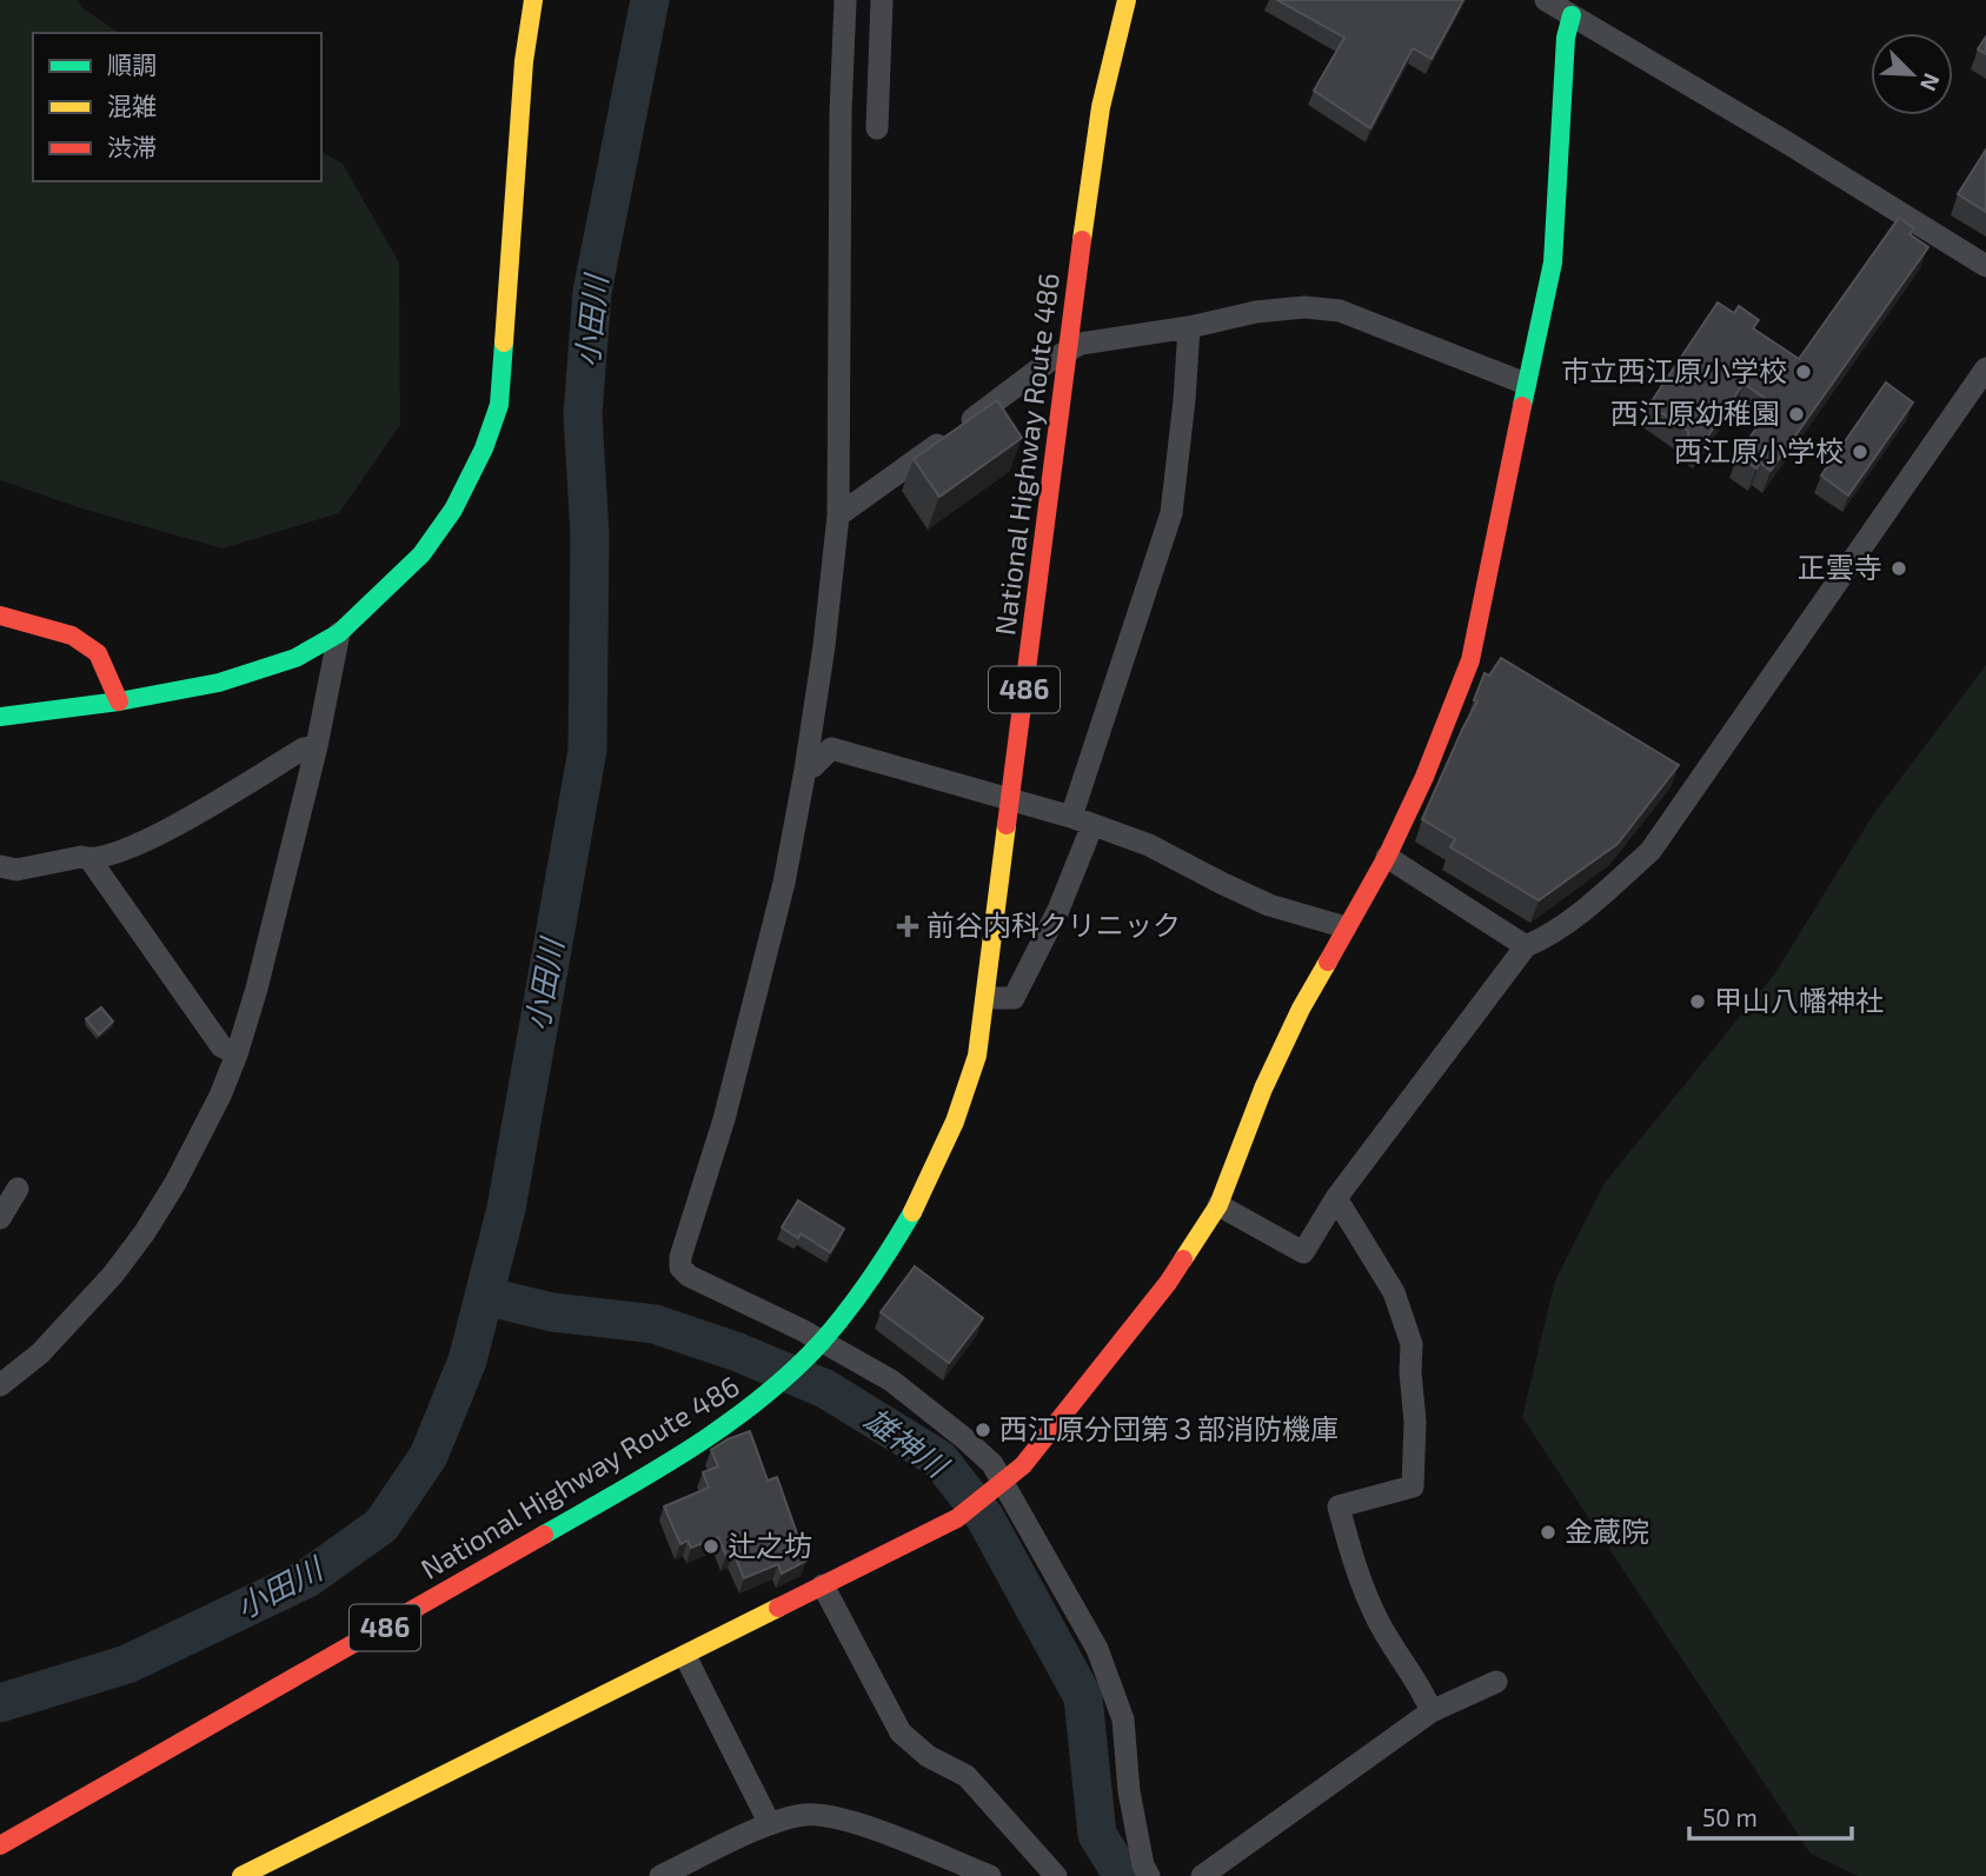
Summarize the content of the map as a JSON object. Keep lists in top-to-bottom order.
{
  "streets": {
    "main road": ["National Highway Route 486", "486"]
  },
  "water": ["小田川", "雄神川"],
  "places": {
    "other": [
      "市立西江原小学校",
      "西江原幼稚園",
      "西江原小学校",
      "正雲寺",
      "甲山八幡神社",
      "西江原分団第３部消防機庫",
      "金蔵院",
      "辻之坊"
    ],
    "health": ["前谷内科クリニック"]
  },
  "legend": ["順調", "混雑", "渋滞"],
  "scale_bar": "50 m",
  "north": "bottom right"
}
